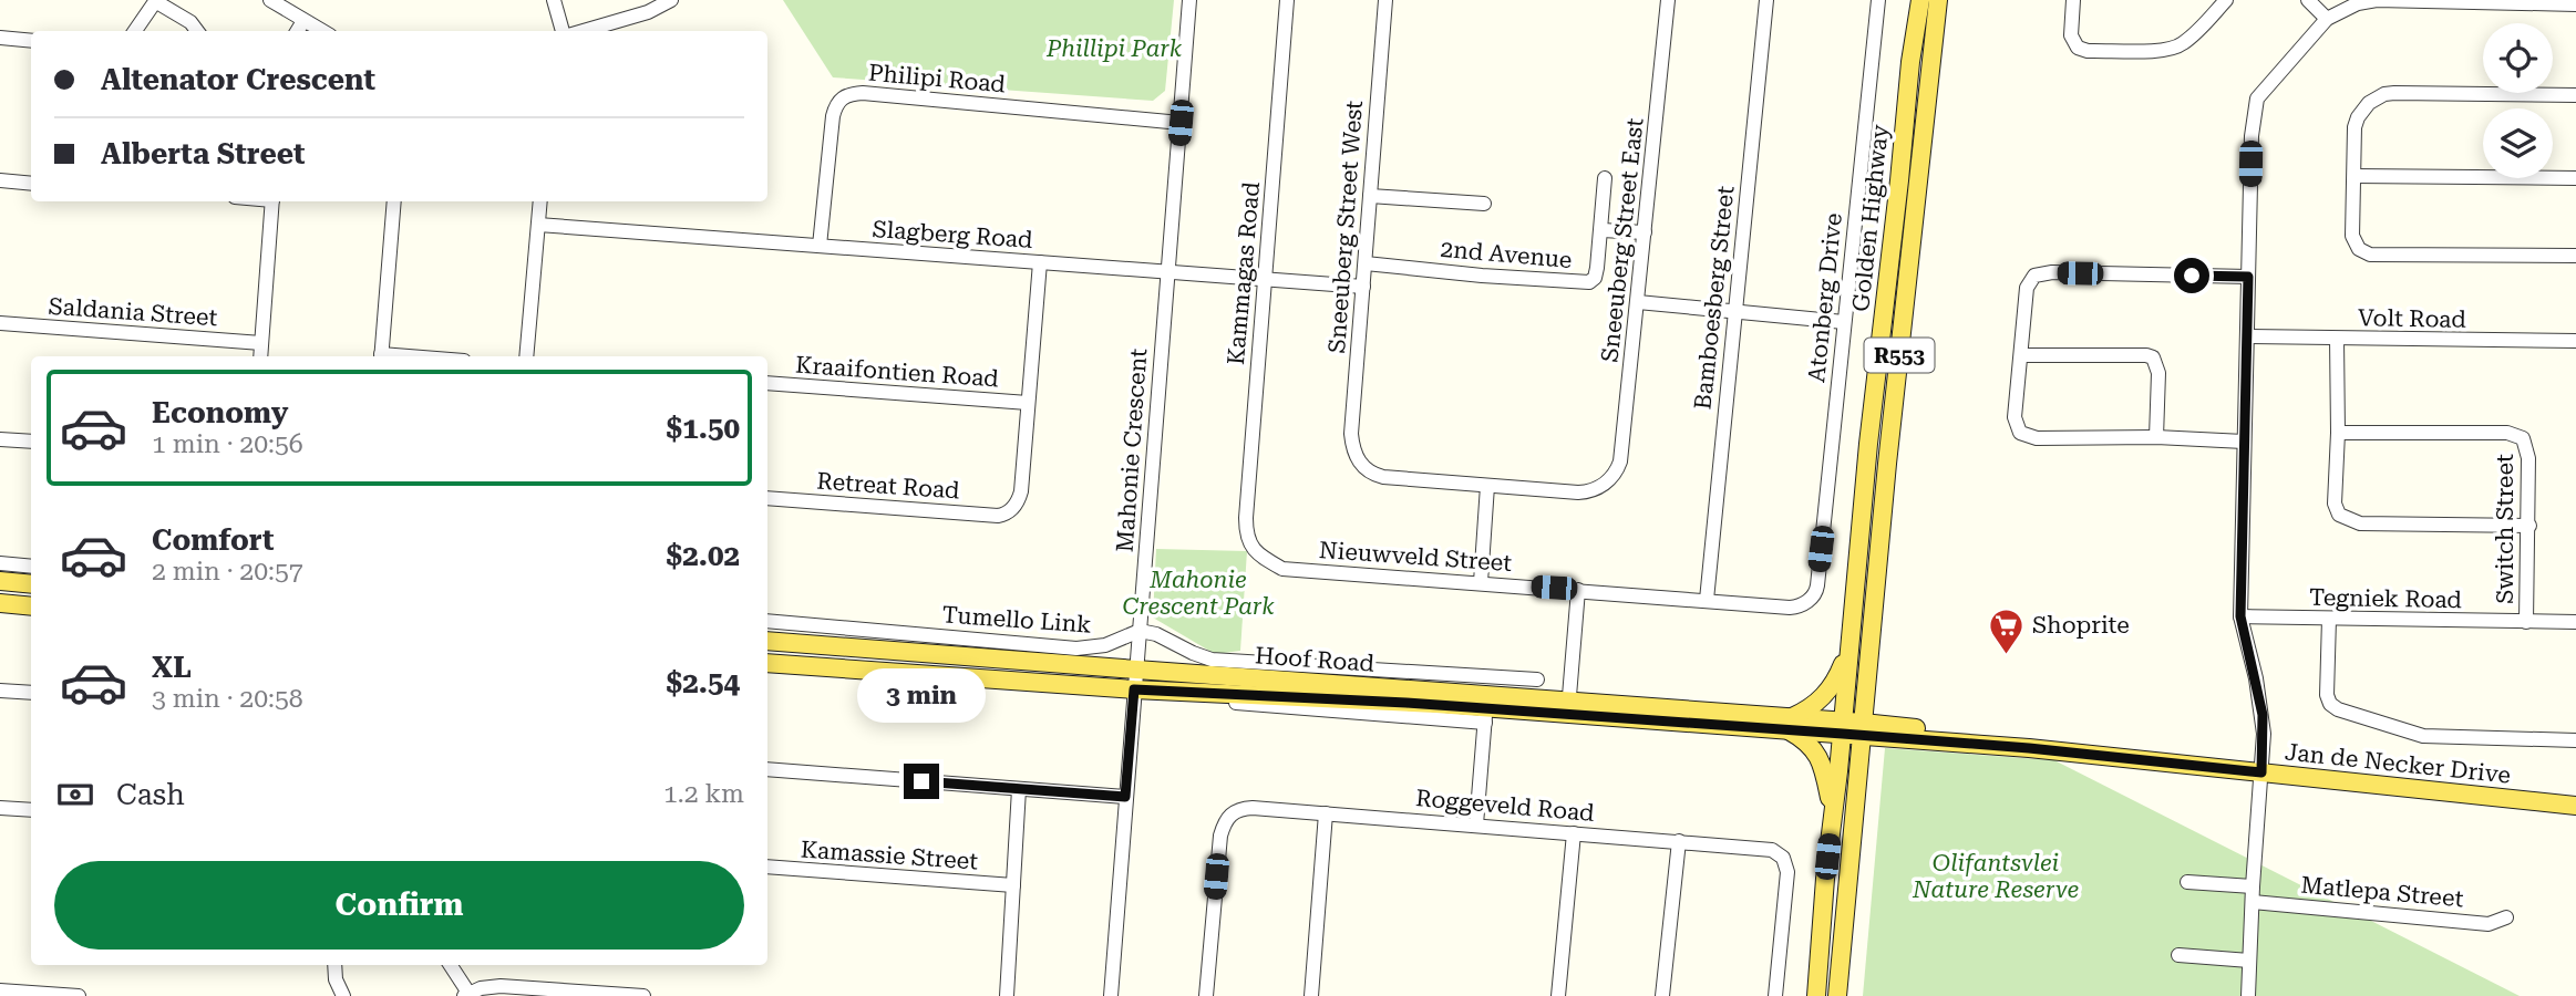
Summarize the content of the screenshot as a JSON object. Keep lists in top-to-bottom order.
{
  "streets": {
    "main road": [
      "Golden Highway",
      "R553",
      "Hoof Road",
      "Jan de Necker Drive"
    ],
    "street": [
      "Philipi Road",
      "Sneeuberg Street West",
      "Slagberg Road",
      "Sneeuberg Street East",
      "2nd Avenue",
      "Kammagas Road",
      "Bamboesberg Street",
      "Atonberg Drive",
      "Saldania Street",
      "Volt Road",
      "Kraaifontien Road",
      "Mahonie Crescent",
      "Retreat Road",
      "Switch Street",
      "Nieuwveld Street",
      "Tegniek Road",
      "Tumello Link",
      "Roggeveld Road",
      "Kamassie Street",
      "Matlepa Street"
    ]
  },
  "crossings": [
    ["Philipi Road", "Slagberg Road"],
    ["Philipi Road", "Mahonie Crescent"],
    ["Golden Highway", "Hoof Road"],
    ["Golden Highway", "Jan de Necker Drive"],
    ["Sneeuberg Street West", "Slagberg Road"],
    ["Sneeuberg Street West", "Sneeuberg Street East"],
    ["Sneeuberg Street West", "2nd Avenue"],
    ["Slagberg Road", "Kammagas Road"],
    ["Slagberg Road", "Mahonie Crescent"],
    ["Sneeuberg Street East", "2nd Avenue"],
    ["Kammagas Road", "Nieuwveld Street"],
    ["Bamboesberg Street", "Nieuwveld Street"],
    ["Atonberg Drive", "Nieuwveld Street"],
    ["Kraaifontien Road", "Retreat Road"],
    ["Mahonie Crescent", "Tumello Link"],
    ["Mahonie Crescent", "Hoof Road"],
    ["Switch Street", "Tegniek Road"],
    ["Hoof Road", "Jan de Necker Drive"]
  ],
  "parks": ["Phillipi Park", "Mahonie Crescent Park", "Olifantsvlei Nature Reserve"],
  "places": {
    "supermarket": ["Shoprite"]
  },
  "page": {
    "banner": ["Altenator Crescent", "Alberta Street"],
    "list": [
      {
        "name": "Economy",
        "note": "1 min · 20:56",
        "value": "$1.50"
      },
      {
        "name": "Comfort",
        "note": "2 min · 20:57",
        "value": "$2.02"
      },
      {
        "name": "XL",
        "note": "3 min · 20:58",
        "value": "$2.54"
      }
    ],
    "bubble": "3 min",
    "pay": ["Cash", "1.2 km"],
    "buttons": "Confirm"
  }
}
